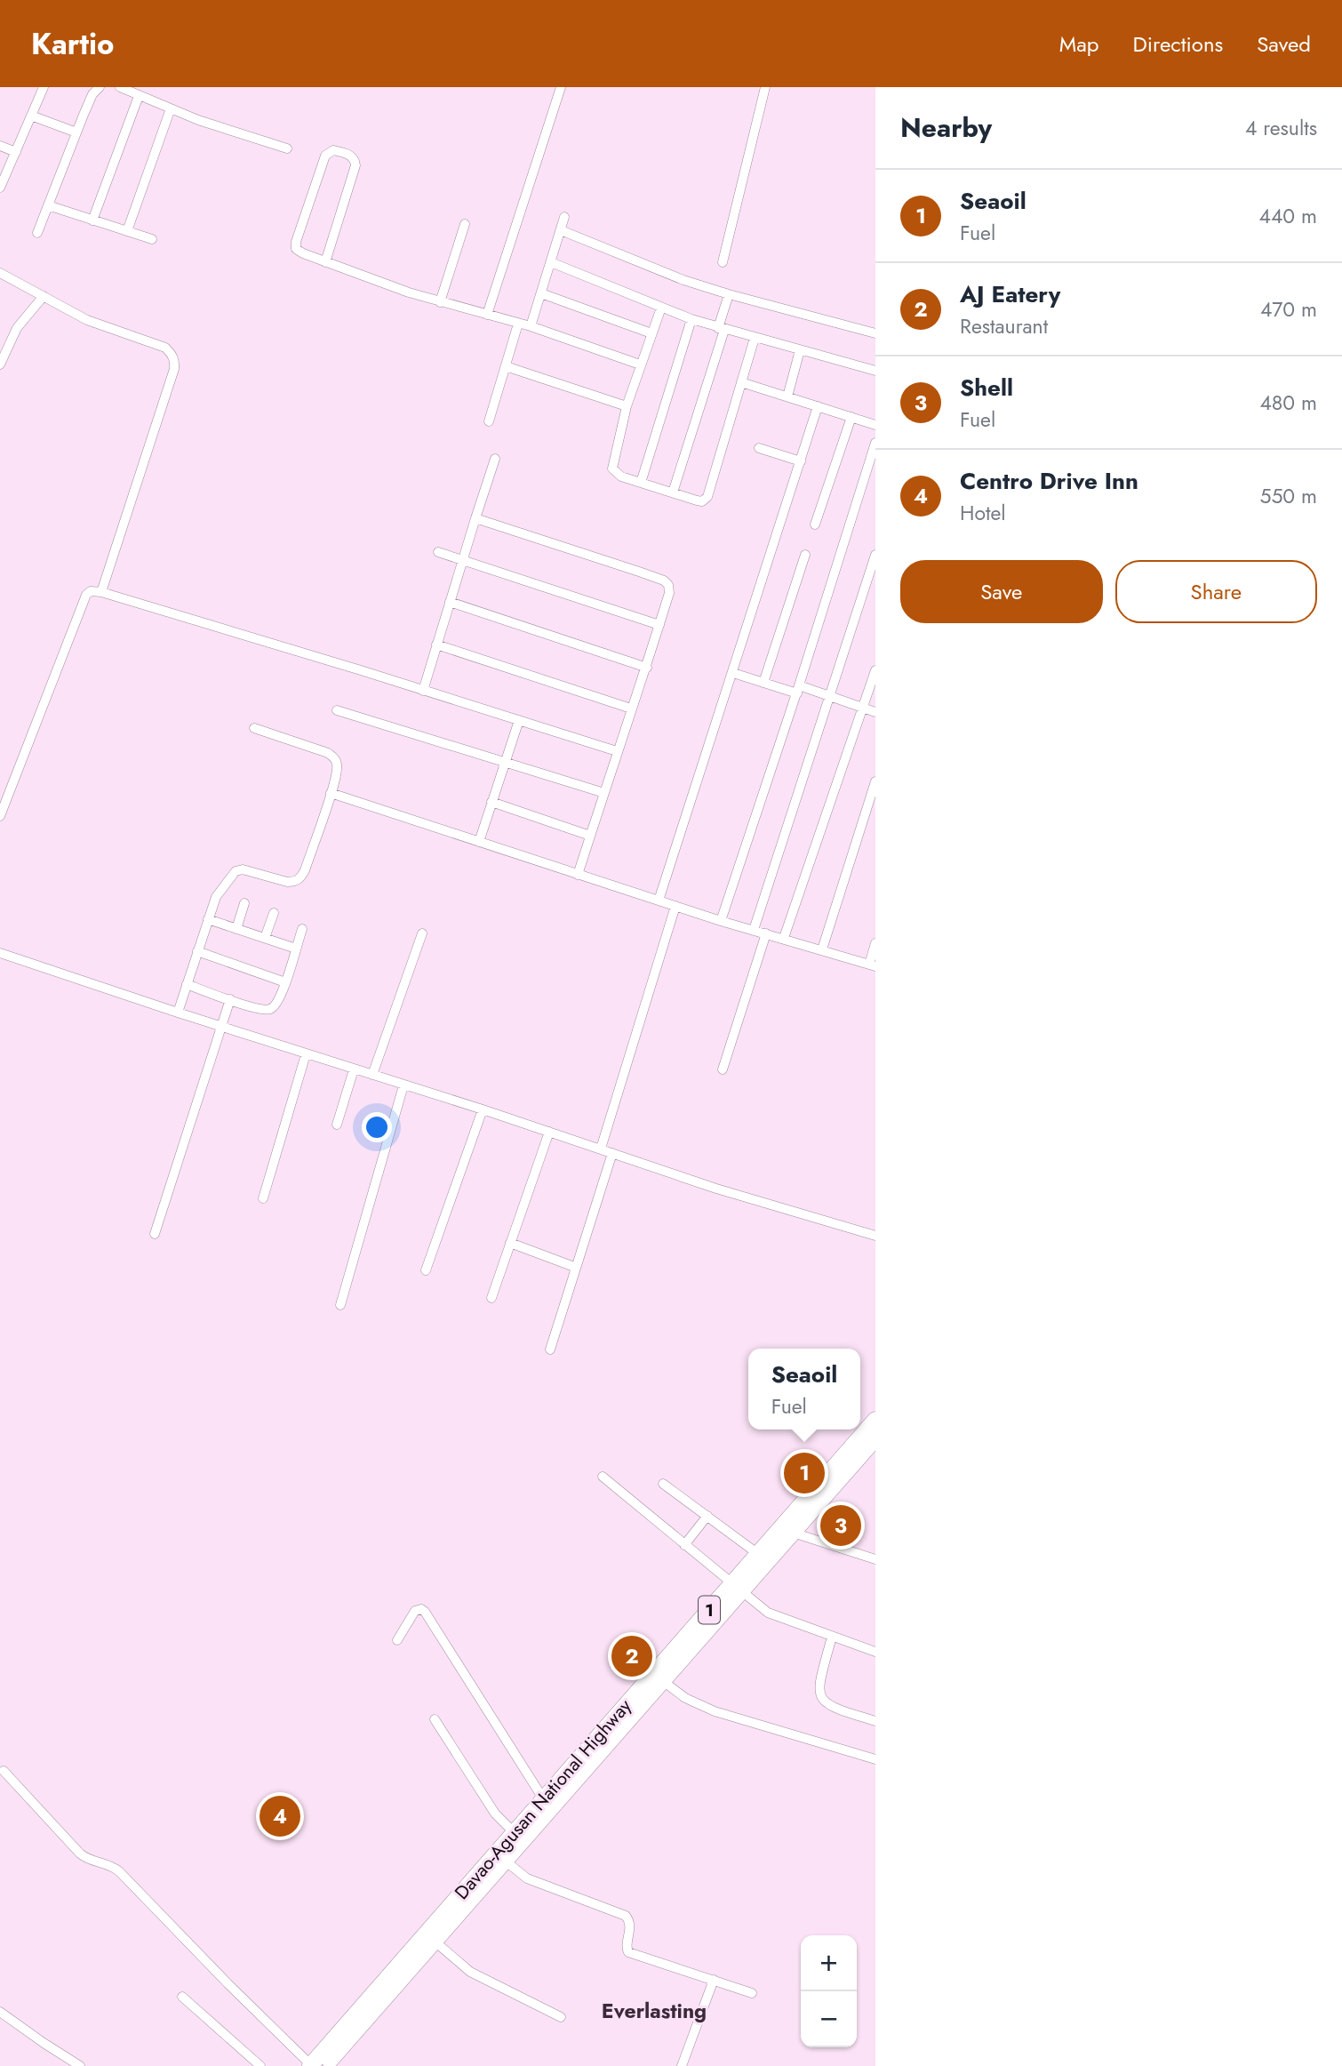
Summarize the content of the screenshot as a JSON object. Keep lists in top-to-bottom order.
{
  "streets": {
    "highway": ["1", "Davao-Agusan National Highway"]
  },
  "districts": ["Everlasting"],
  "page": {
    "header": "Kartio",
    "nav": ["Map", "Directions", "Saved"],
    "heading": ["Nearby", "4 results"],
    "list": [
      {
        "mark": "1",
        "name": "Seaoil",
        "note": "Fuel",
        "value": "440 m"
      },
      {
        "mark": "2",
        "name": "AJ Eatery",
        "note": "Restaurant",
        "value": "470 m"
      },
      {
        "mark": "3",
        "name": "Shell",
        "note": "Fuel",
        "value": "480 m"
      },
      {
        "mark": "4",
        "name": "Centro Drive Inn",
        "note": "Hotel",
        "value": "550 m"
      }
    ],
    "buttons": ["Save", "Share"],
    "popup": ["Seaoil", "Fuel"],
    "pins": [
      "1",
      "3",
      "2",
      "4"
    ],
    "map_buttons": ["+", "−"]
  }
}
